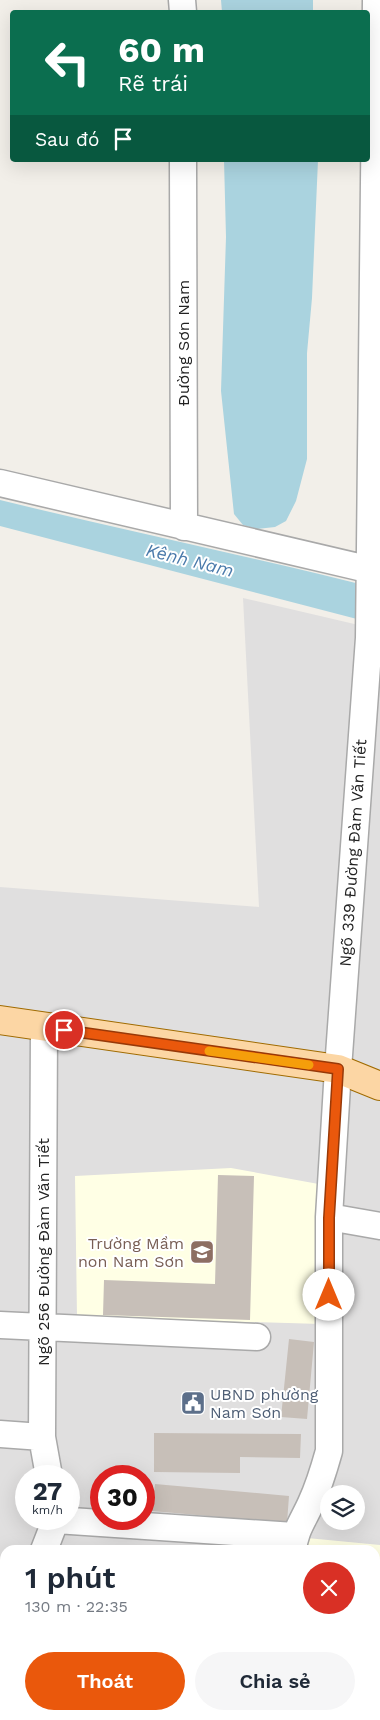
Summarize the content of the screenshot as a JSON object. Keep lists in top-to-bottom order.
{
  "streets": {
    "street": ["Đường Sơn Nam", "Ngõ 339 Đường Đàm Văn Tiết", "Ngõ 256 Đường Đàm Văn Tiết"]
  },
  "water": ["Kênh Nam"],
  "places": {
    "school or university": ["Trường Mầm non Nam Sơn"],
    "public building": ["UBND phường Nam Sơn"]
  },
  "page": {
    "turn": ["60 m", "Rẽ trái"],
    "then": "Sau đó",
    "speed": "27 km/h",
    "limit": "30",
    "heading": ["1 phút", "130 m · 22:35"],
    "buttons": ["Thoát", "Chia sẻ"]
  }
}
